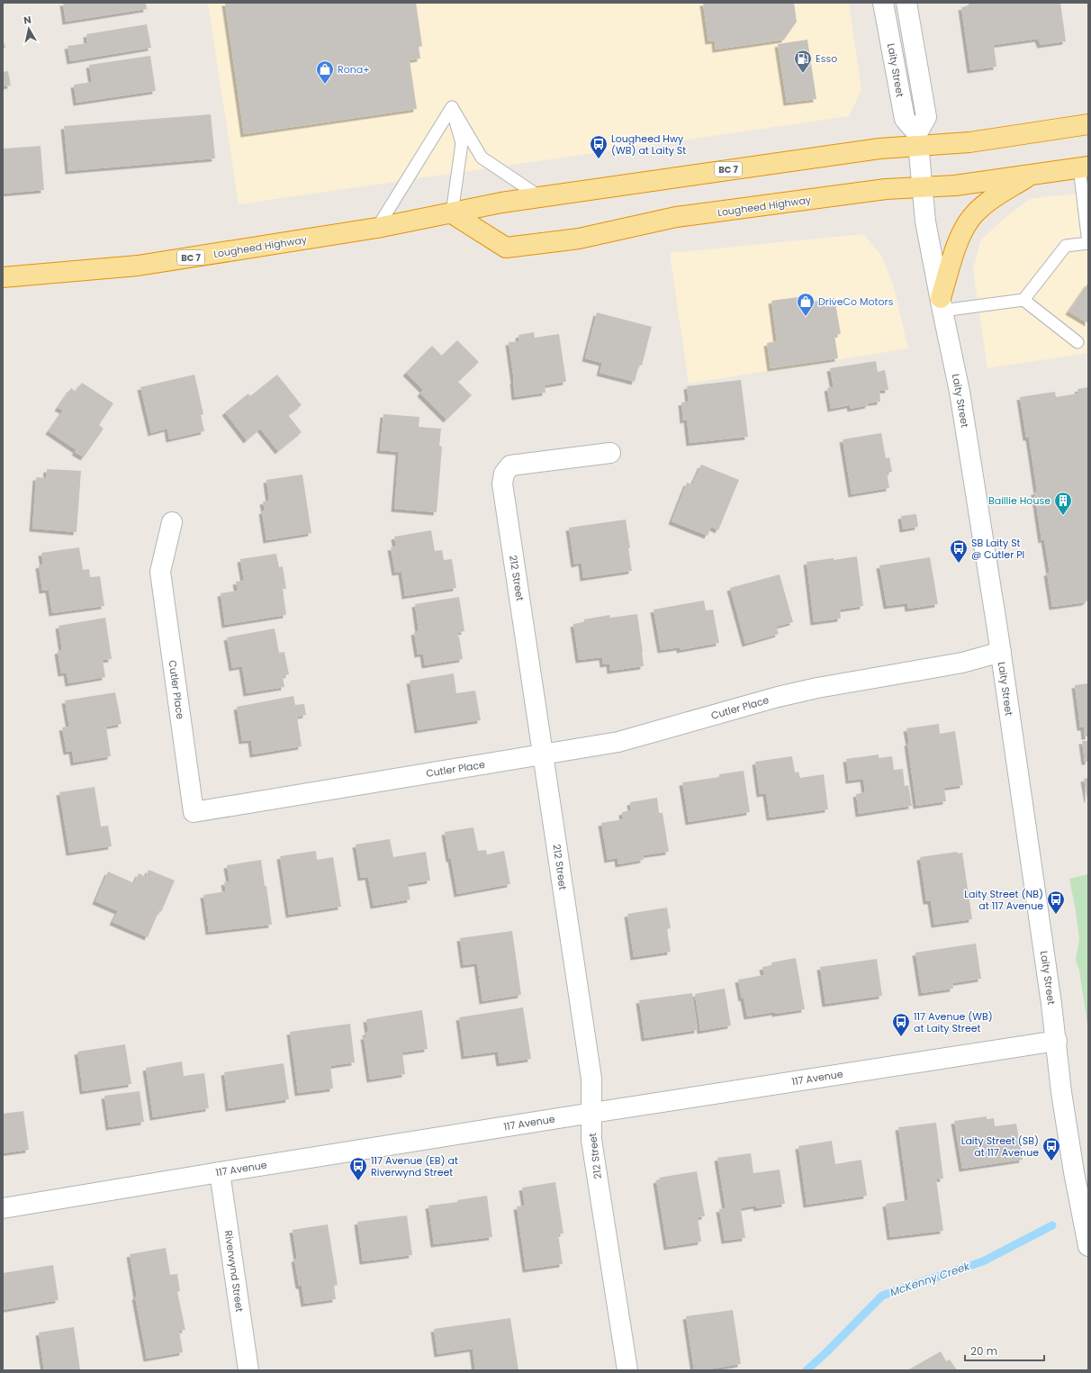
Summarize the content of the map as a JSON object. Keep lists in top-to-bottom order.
{
  "streets": {
    "highway": ["BC 7", "Lougheed Highway"],
    "street": [
      "Laity Street",
      "212 Street",
      "Cutler Place",
      "117 Avenue",
      "Riverwynd Street"
    ]
  },
  "crossings": [
    ["Laity Street", "Lougheed Highway"],
    ["Laity Street", "Cutler Place"],
    ["Laity Street", "117 Avenue"],
    ["212 Street", "Cutler Place"],
    ["212 Street", "117 Avenue"],
    ["117 Avenue", "Riverwynd Street"]
  ],
  "water": ["McKenny Creek"],
  "places": {
    "fuel station": ["Esso"],
    "shop": ["Rona+", "DriveCo Motors"],
    "bus stop": [
      "Lougheed Hwy (WB) at Laity St",
      "SB Laity St @ Cutler Pl",
      "Laity Street (NB) at 117 Avenue",
      "117 Avenue (WB) at Laity Street",
      "Laity Street (SB) at 117 Avenue",
      "117 Avenue (EB) at Riverwynd Street"
    ],
    "building": ["Baillie House"]
  },
  "scale_bar": "20 m",
  "north": "top"
}
